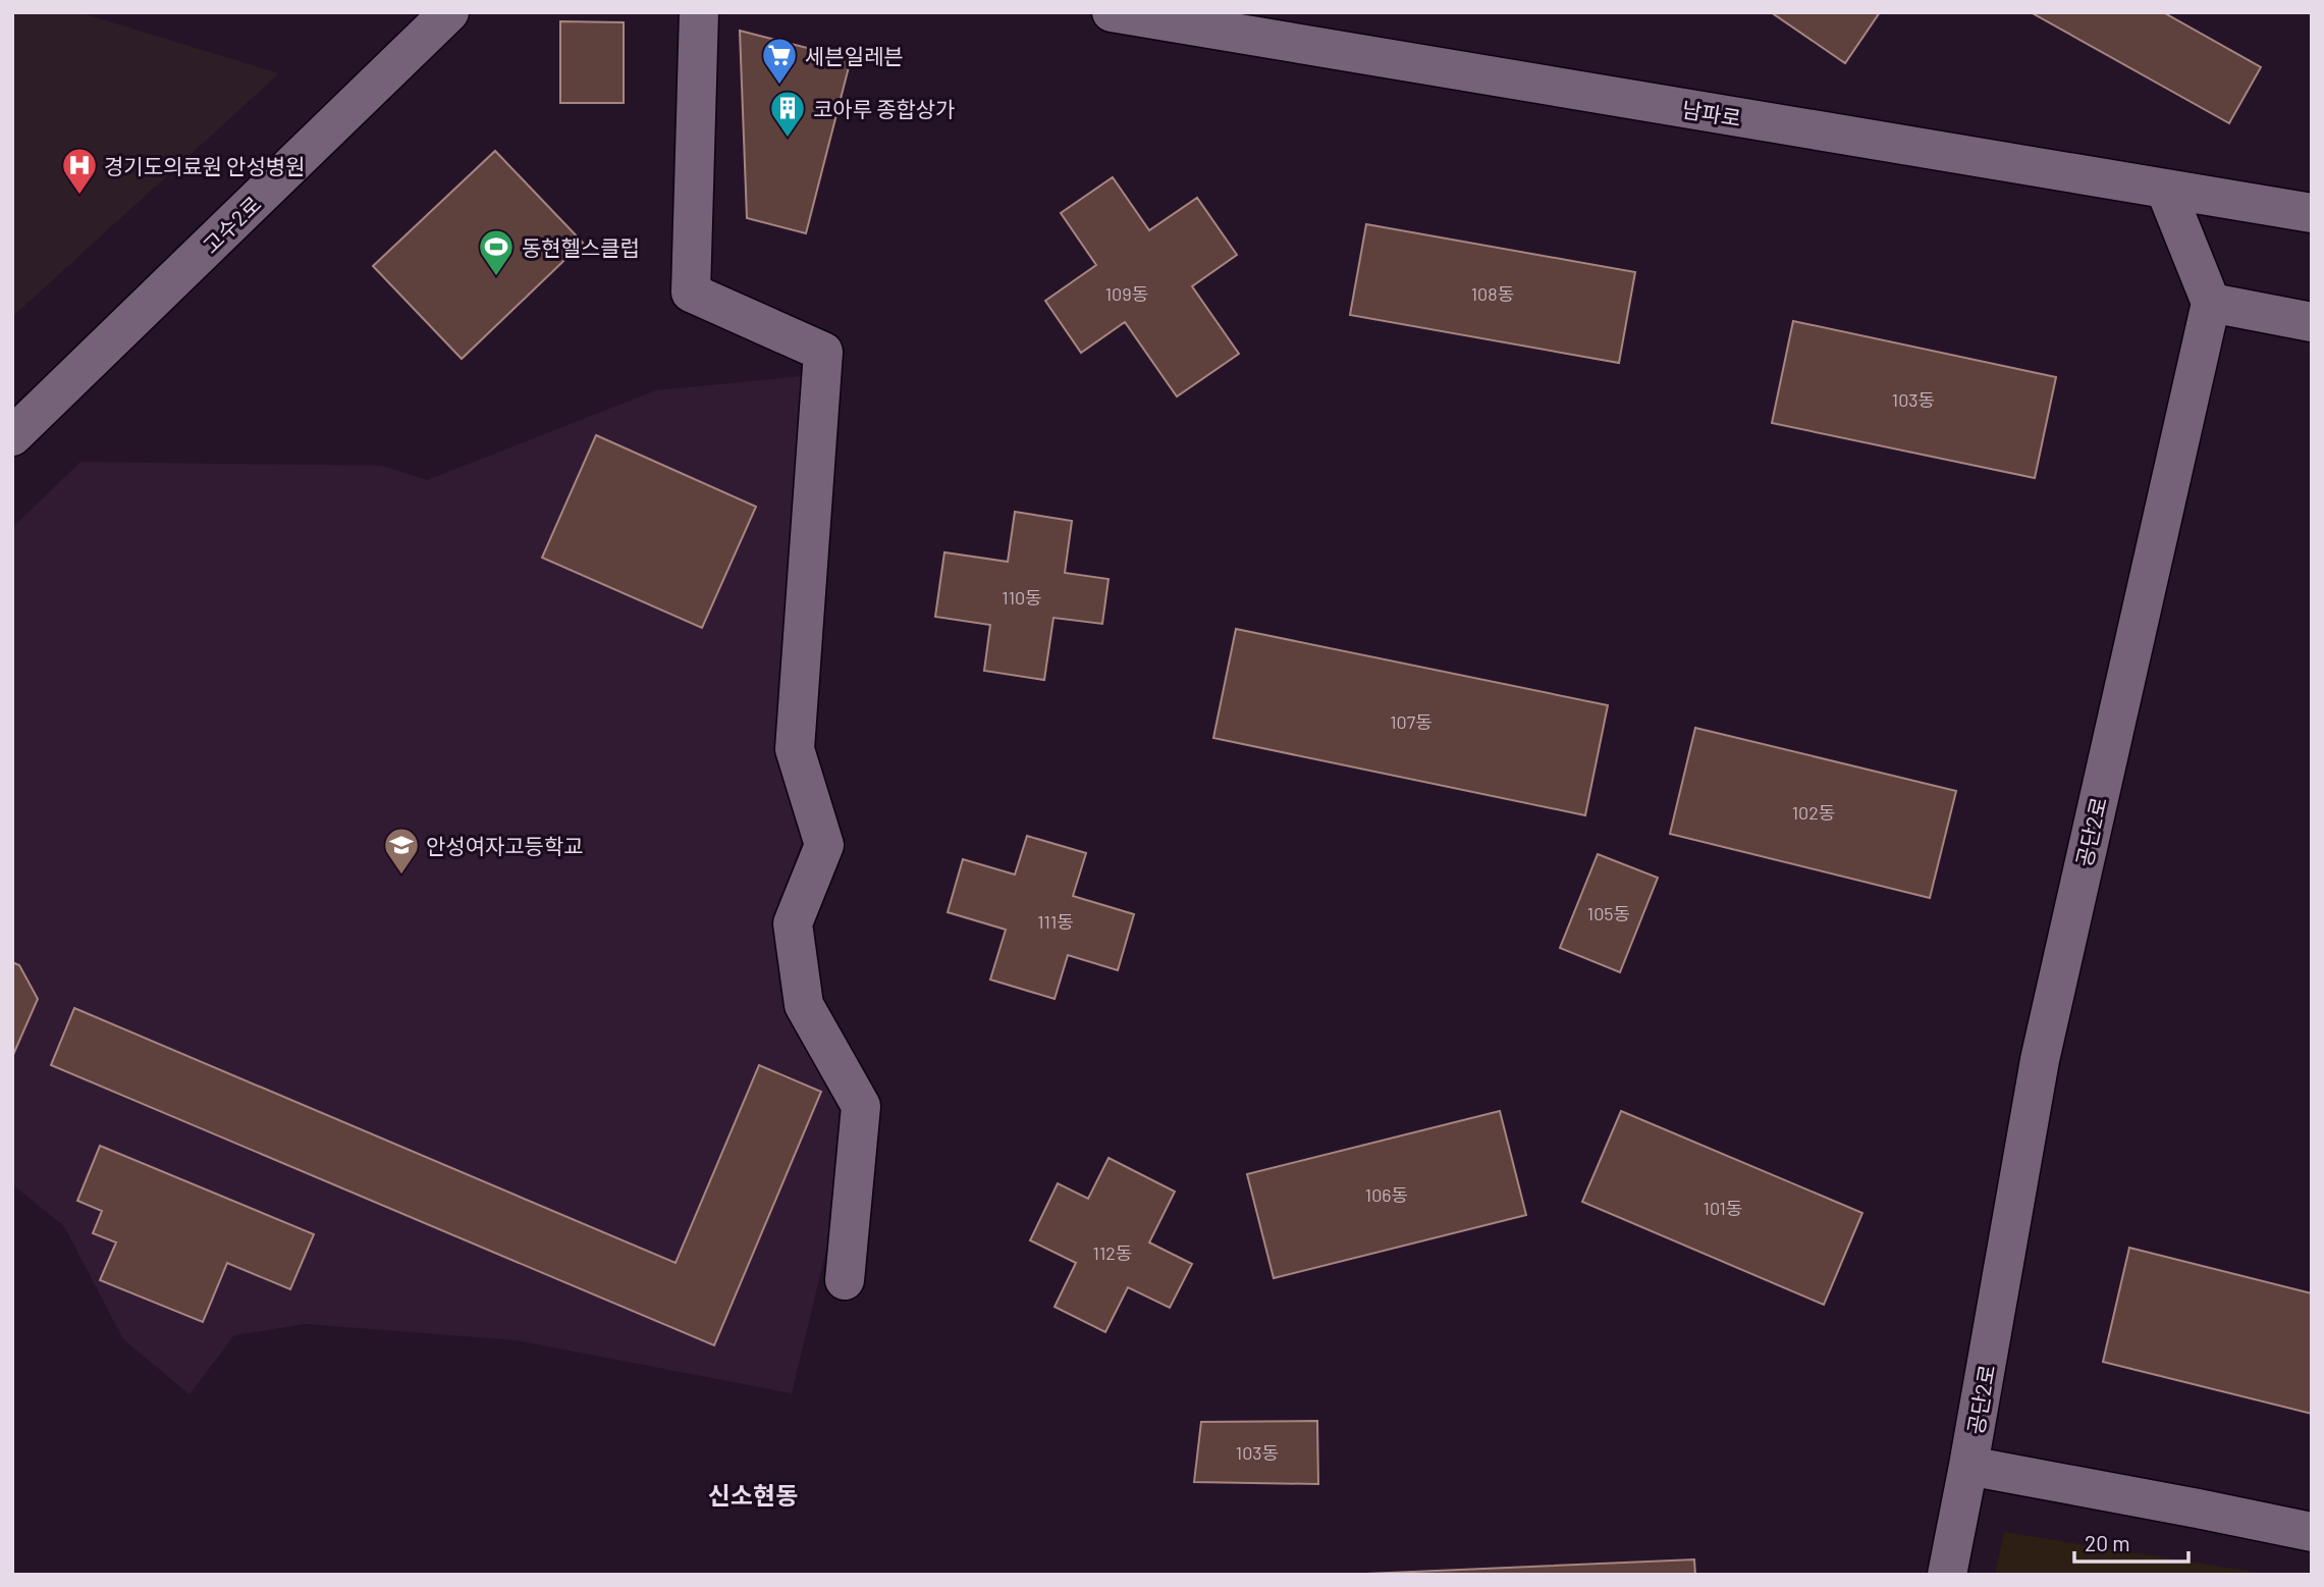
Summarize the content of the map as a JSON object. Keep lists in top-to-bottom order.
{
  "streets": {
    "street": ["남파로", "고수2로", "공단2로"]
  },
  "districts": ["신소현동"],
  "places": {
    "supermarket": ["세븐일레븐"],
    "building": ["코아루 종합상가"],
    "hospital": ["경기도의료원 안성병원"],
    "sports": ["동현헬스클럽"],
    "school or university": ["안성여자고등학교"]
  },
  "house_numbers": [
    "109동",
    "108동",
    "103동",
    "110동",
    "107동",
    "102동",
    "105동",
    "111동",
    "106동",
    "101동",
    "112동",
    "103동"
  ],
  "scale_bar": "20 m"
}
